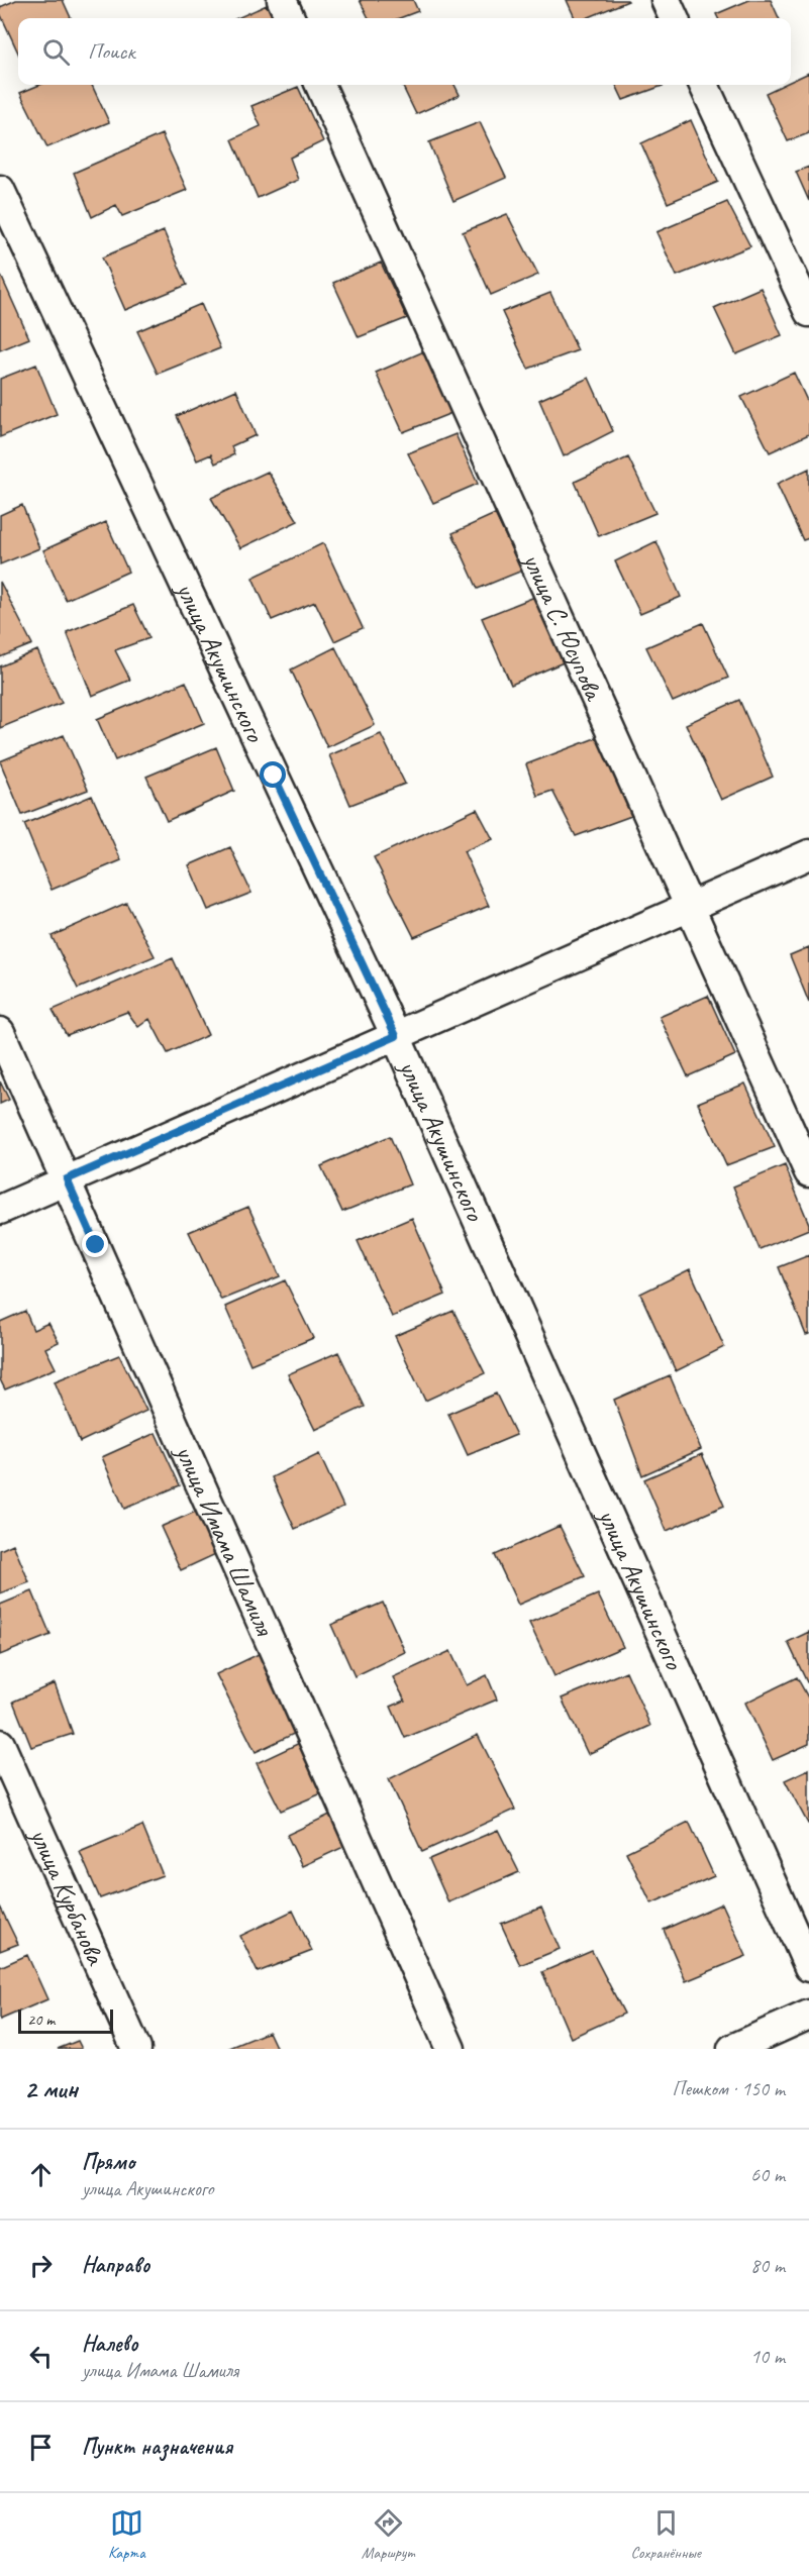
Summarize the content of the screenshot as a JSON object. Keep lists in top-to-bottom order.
{
  "streets": {
    "street": [
      "улица С. Юсупова",
      "улица Акушинского",
      "улица Имама Шамиля",
      "улица Курбанова"
    ]
  },
  "scale_bar": "20 m",
  "page": {
    "search": "Поиск",
    "scale": "20 m",
    "heading": ["2 мин", "Пешком · 150 m"],
    "list": [
      ["Прямо", "улица Акушинского", "60 m"],
      ["Направо", "80 m"],
      ["Налево", "улица Имама Шамиля", "10 m"],
      "Пункт назначения"
    ],
    "nav": ["Карта", "Маршрут", "Сохранённые"]
  }
}
